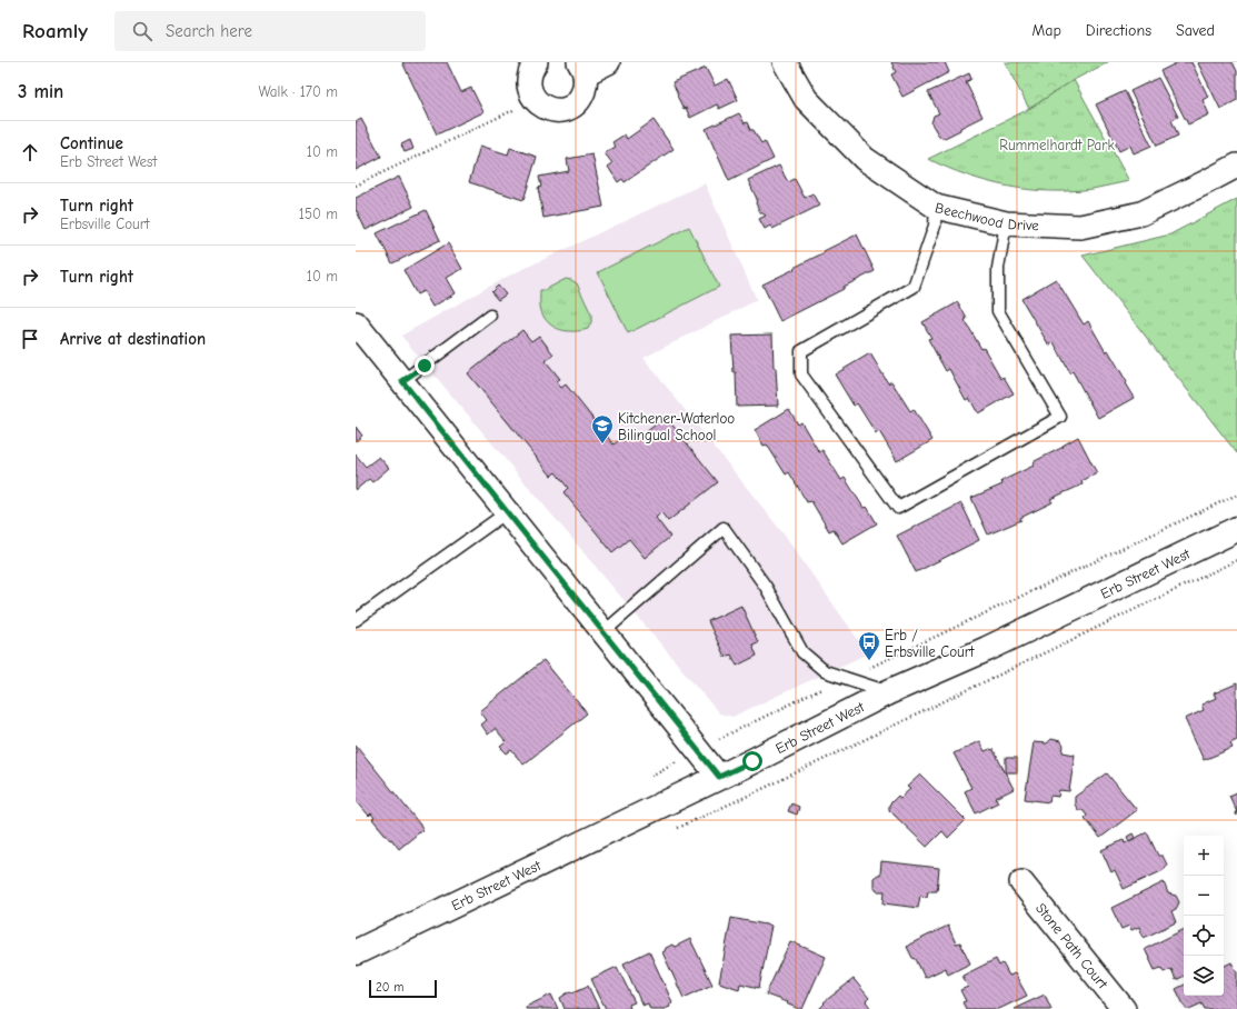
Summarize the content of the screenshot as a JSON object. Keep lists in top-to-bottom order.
{
  "streets": {
    "main road": ["Erb Street West"],
    "street": ["Beechwood Drive", "Stone Path Court"]
  },
  "parks": ["Rummelhardt Park"],
  "places": {
    "school or university": ["Kitchener-Waterloo Bilingual School"],
    "bus stop": ["Erb / Erbsville Court"]
  },
  "scale_bar": "20 m",
  "page": {
    "header": "Roamly",
    "search": "Search here",
    "nav": ["Map", "Directions", "Saved"],
    "heading": ["3 min", "Walk · 170 m"],
    "list": [
      ["Continue", "Erb Street West", "10 m"],
      ["Turn right", "Erbsville Court", "150 m"],
      ["Turn right", "10 m"],
      "Arrive at destination"
    ],
    "map_buttons": ["+", "−"],
    "scale": "20 m"
  }
}
